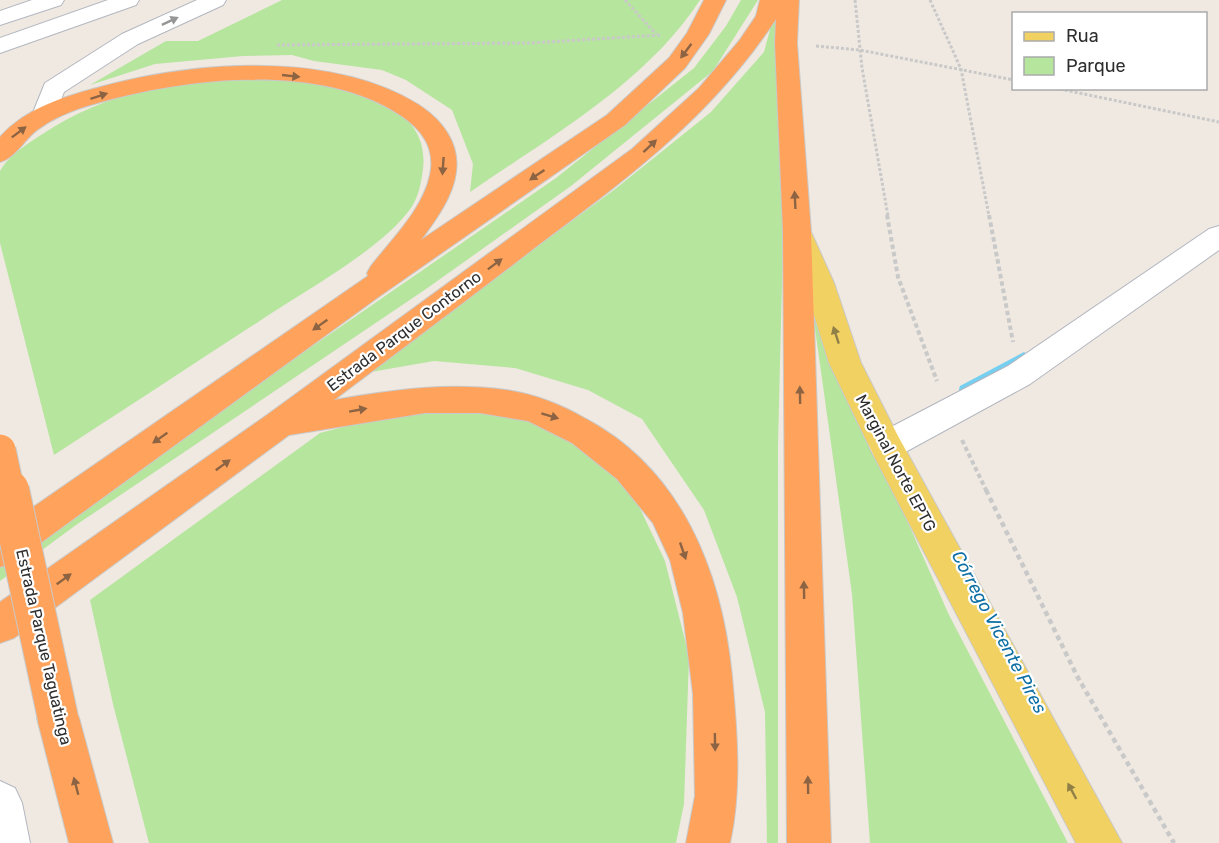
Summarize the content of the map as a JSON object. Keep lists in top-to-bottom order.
{
  "streets": {
    "highway": ["Estrada Parque Contorno", "Estrada Parque Taguatinga"],
    "main road": ["Marginal Norte EPTG"]
  },
  "one_way": ["Marginal Norte EPTG", "Estrada Parque Taguatinga"],
  "water": ["Córrego Vicente Pires"],
  "legend": ["Rua", "Parque"]
}
